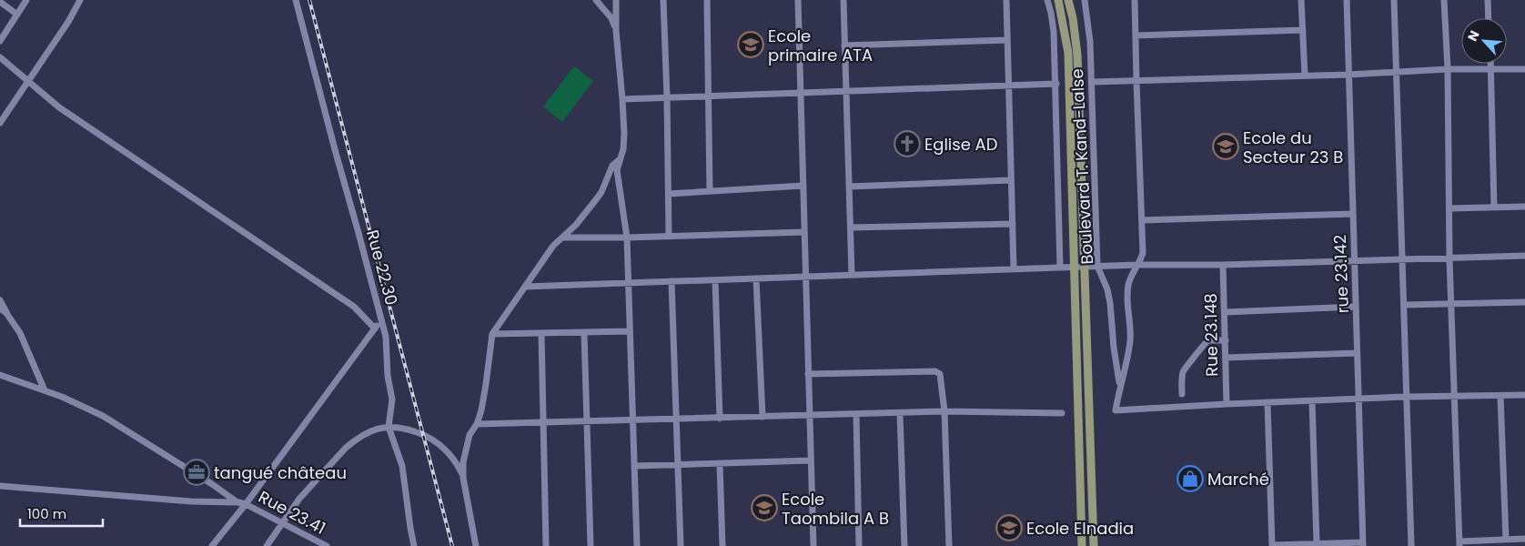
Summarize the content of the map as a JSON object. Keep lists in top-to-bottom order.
{
  "streets": {
    "street": [
      "Boulevard T. Kand-Lalse",
      "Rue 22.30",
      "rue 23.142",
      "Rue 23.148",
      "Rue 23.41"
    ]
  },
  "places": {
    "school or university": [
      "Ecole primaire ATA",
      "Ecole du Secteur 23 B",
      "Ecole Taombila A B",
      "Ecole Elnadia"
    ],
    "church": ["Eglise AD"],
    "office": ["tangué château"],
    "shop": ["Marché"]
  },
  "scale_bar": "100 m",
  "north": "top left"
}
